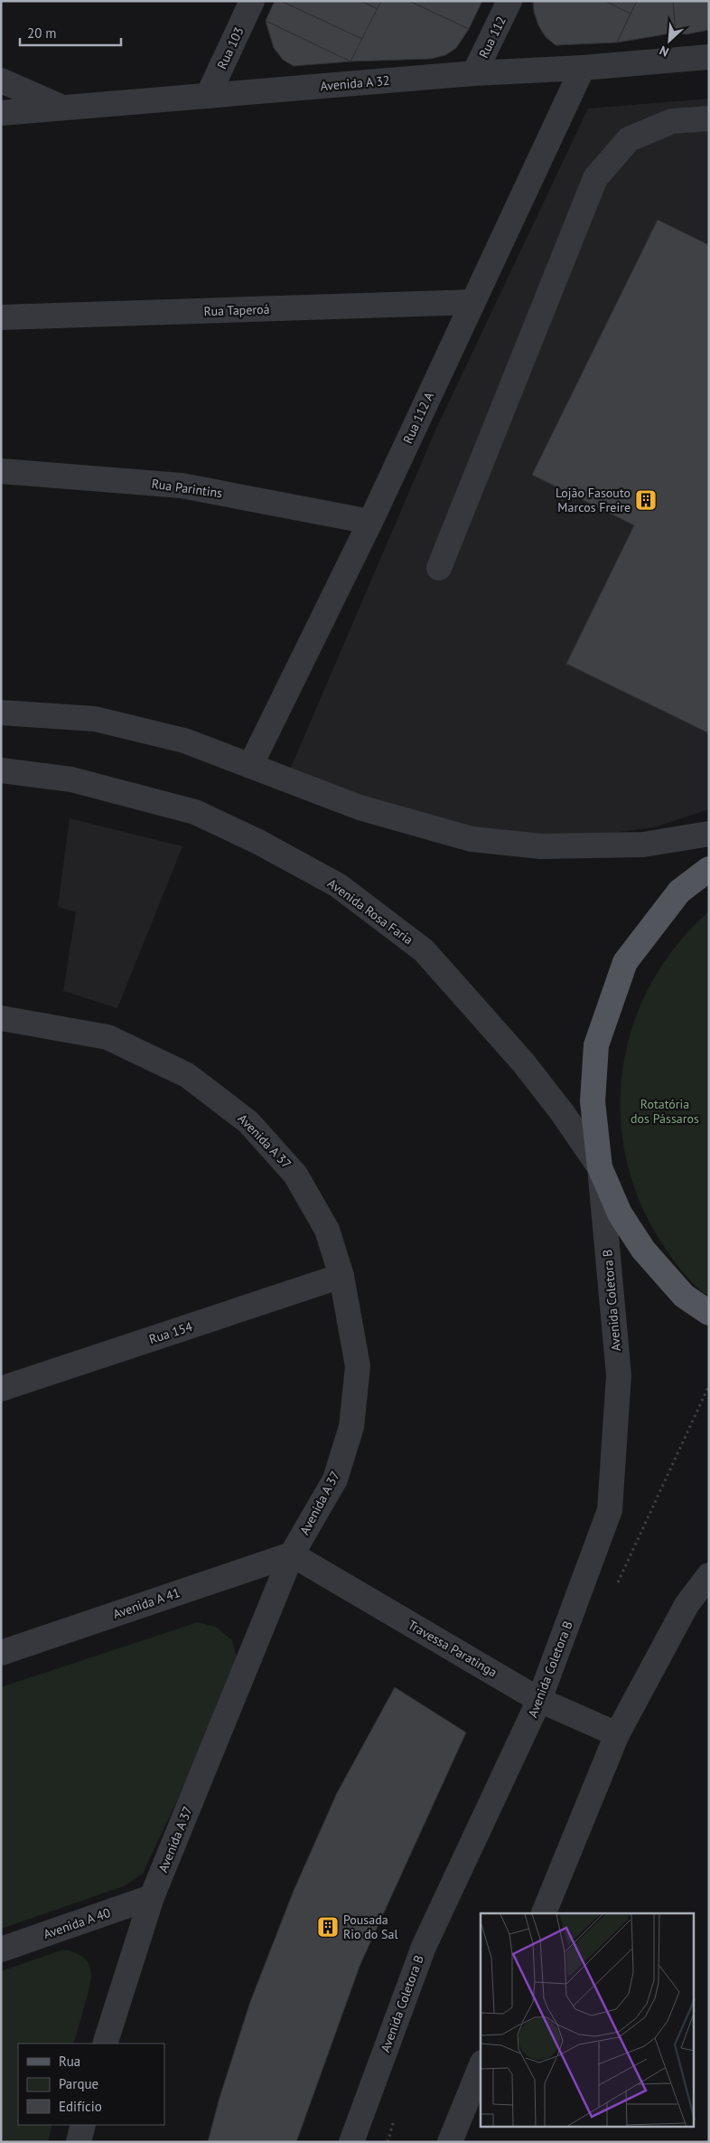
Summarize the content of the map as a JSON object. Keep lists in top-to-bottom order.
{
  "streets": {
    "street": [
      "Rua 112",
      "Rua 103",
      "Avenida A 32",
      "Rua Taperoá",
      "Rua 112 A",
      "Rua Parintins",
      "Avenida Rosa Faria",
      "Avenida A 37",
      "Avenida Coletora B",
      "Rua 154",
      "Avenida A 41",
      "Travessa Paratinga",
      "Avenida A 40"
    ]
  },
  "crossings": [
    ["Rua 112", "Avenida A 32"],
    ["Rua 103", "Avenida A 32"],
    ["Avenida A 32", "Rua 112 A"],
    ["Rua Taperoá", "Rua 112 A"],
    ["Rua 112 A", "Rua Parintins"],
    ["Avenida Rosa Faria", "Avenida Coletora B"],
    ["Avenida A 37", "Rua 154"],
    ["Avenida A 37", "Avenida A 41"],
    ["Avenida A 37", "Travessa Paratinga"],
    ["Avenida A 37", "Avenida A 40"],
    ["Avenida Coletora B", "Travessa Paratinga"],
    ["Avenida A 41", "Travessa Paratinga"]
  ],
  "parks": ["Rotatória dos Pássaros"],
  "places": {
    "building": ["Lojão Fasouto Marcos Freire", "Pousada Rio do Sal"]
  },
  "legend": ["Rua", "Parque", "Edifício"],
  "scale_bar": "20 m",
  "north": "bottom left"
}
